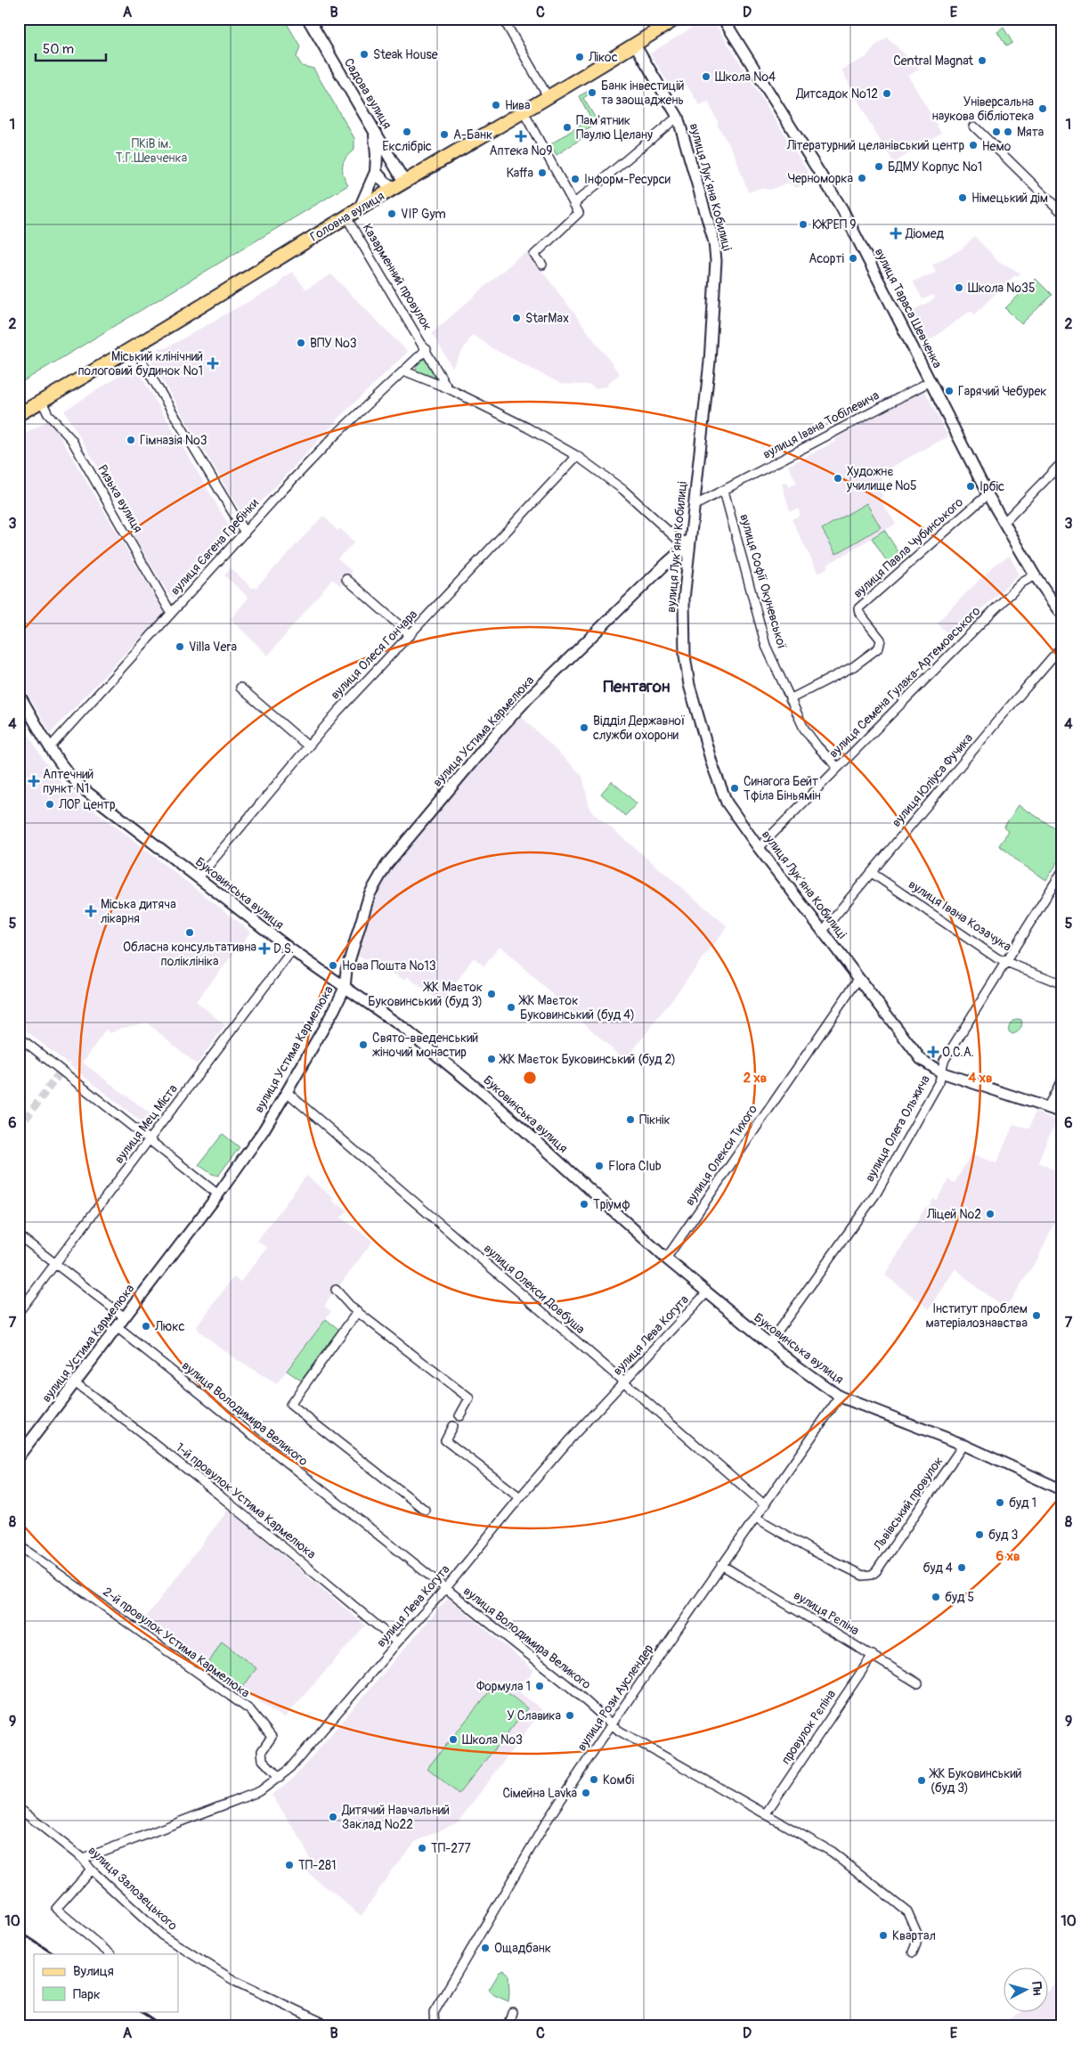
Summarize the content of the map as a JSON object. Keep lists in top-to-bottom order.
{
  "streets": {
    "main road": ["Садова вулиця", "Головна вулиця"],
    "street": [
      "вулиця Лукʼяна Кобилиці",
      "Казарменний провулок",
      "вулиця Тараса Шевченка",
      "вулиця Івана Тобілевича",
      "Ризька вулиця",
      "вулиця Євгена Гребінки",
      "вулиця Павла Чубинського",
      "вулиця Софії Окуневської",
      "вулиця Олеся Гончара",
      "вулиця Семена Гулака-Артемовського",
      "вулиця Устима Кармелюка",
      "вулиця Юліуса Фучика",
      "Буковинська вулиця",
      "вулиця Івана Козачука",
      "вулиця Мец Міста",
      "вулиця Олега Ольжича",
      "вулиця Олекси Тихого",
      "вулиця Олекси Довбуша",
      "вулиця Лева Когута",
      "вулиця Володимира Великого",
      "1-й провулок Устима Кармелюка",
      "Львівський провулок",
      "вулиця Рєпіна",
      "2-й провулок Устима Кармелюка",
      "вулиця Рози Ауслендер",
      "провулок Рєпіна",
      "вулиця Залозецького"
    ]
  },
  "crossings": [
    ["Садова вулиця", "Головна вулиця"],
    ["вулиця Лукʼяна Кобилиці", "Головна вулиця"],
    ["вулиця Лукʼяна Кобилиці", "вулиця Івана Тобілевича"],
    ["вулиця Лукʼяна Кобилиці", "вулиця Семена Гулака-Артемовського"],
    ["вулиця Лукʼяна Кобилиці", "вулиця Устима Кармелюка"],
    ["вулиця Лукʼяна Кобилиці", "вулиця Юліуса Фучика"],
    ["вулиця Лукʼяна Кобилиці", "вулиця Олега Ольжича"],
    ["вулиця Лукʼяна Кобилиці", "вулиця Олекси Тихого"],
    ["Головна вулиця", "Казарменний провулок"],
    ["Головна вулиця", "Ризька вулиця"],
    ["Казарменний провулок", "вулиця Євгена Гребінки"],
    ["вулиця Тараса Шевченка", "вулиця Івана Тобілевича"],
    ["вулиця Тараса Шевченка", "вулиця Павла Чубинського"],
    ["вулиця Тараса Шевченка", "вулиця Семена Гулака-Артемовського"],
    ["вулиця Івана Тобілевича", "вулиця Софії Окуневської"],
    ["Ризька вулиця", "вулиця Євгена Гребінки"],
    ["вулиця Євгена Гребінки", "Буковинська вулиця"],
    ["вулиця Павла Чубинського", "вулиця Софії Окуневської"],
    ["вулиця Софії Окуневської", "вулиця Семена Гулака-Артемовського"],
    ["вулиця Олеся Гончара", "Буковинська вулиця"],
    ["вулиця Устима Кармелюка", "Буковинська вулиця"],
    ["вулиця Устима Кармелюка", "вулиця Олекси Довбуша"],
    ["вулиця Устима Кармелюка", "вулиця Володимира Великого"],
    ["вулиця Устима Кармелюка", "1-й провулок Устима Кармелюка"],
    ["вулиця Юліуса Фучика", "вулиця Івана Козачука"],
    ["Буковинська вулиця", "вулиця Мец Міста"],
    ["Буковинська вулиця", "вулиця Олега Ольжича"],
    ["Буковинська вулиця", "вулиця Олекси Тихого"],
    ["Буковинська вулиця", "вулиця Лева Когута"],
    ["Буковинська вулиця", "Львівський провулок"],
    ["Буковинська вулиця", "вулиця Рози Ауслендер"],
    ["вулиця Івана Козачука", "вулиця Олега Ольжича"],
    ["вулиця Олекси Довбуша", "вулиця Лева Когута"],
    ["вулиця Олекси Довбуша", "вулиця Рози Ауслендер"],
    ["вулиця Лева Когута", "вулиця Володимира Великого"],
    ["вулиця Лева Когута", "1-й провулок Устима Кармелюка"],
    ["вулиця Лева Когута", "2-й провулок Устима Кармелюка"],
    ["вулиця Лева Когута", "вулиця Залозецького"],
    ["вулиця Володимира Великого", "вулиця Рози Ауслендер"],
    ["вулиця Володимира Великого", "провулок Рєпіна"],
    ["Львівський провулок", "вулиця Рози Ауслендер"],
    ["вулиця Рєпіна", "вулиця Рози Ауслендер"],
    ["вулиця Рєпіна", "провулок Рєпіна"]
  ],
  "districts": ["Пентагон"],
  "parks": ["ПКіВ ім. Т.Г.Шевченка"],
  "places": {
    "other": [
      "Steak House",
      "Лікос",
      "Central Magnat",
      "Школа №4",
      "Банк інвестицій та заощаджень",
      "Дитсадок №12",
      "Нива",
      "Універсальна наукова бібліотека",
      "Пам'ятник Паулю Целану",
      "Екслібріс",
      "Немо",
      "Мята",
      "А-Банк",
      "Літературний целанівський центр",
      "БДМУ Корпус №1",
      "Kaffa",
      "Черноморка",
      "Інформ-Ресурси",
      "Німецький дім",
      "VIP Gym",
      "КЖРЕП 9",
      "Асорті",
      "Школа №35",
      "StarMax",
      "ВПУ №3",
      "Гарячий Чебурек",
      "Гімназія №3",
      "Художнє училище №5",
      "Ірбіс",
      "Villa Vera",
      "Відділ Державної служби охорони",
      "Синагога Бейт Тфіла Біньямін",
      "ЛОР центр",
      "Обласна консультативна поліклініка",
      "Нова Пошта №13",
      "ЖК Маєток Буковинський (буд 3)",
      "ЖК Маєток Буковинський (буд 4)",
      "Свято-введенський жіночий монастир",
      "ЖК Маєток Буковинський (буд 2)",
      "Пікнік",
      "Flora Club",
      "Тріумф",
      "Ліцей №2",
      "Інститут проблем матеріалознавства",
      "Люкс",
      "буд 1",
      "буд 3",
      "буд 4",
      "буд 5",
      "Формула 1",
      "У Славика",
      "Школа №3",
      "Комбі",
      "ЖК Буковинський (буд 3)",
      "Сімейна Lavka",
      "Дитячий Навчальний Заклад №22",
      "ТП-277",
      "ТП-281",
      "Квартал",
      "Ощадбанк"
    ],
    "health": [
      "Аптека №9",
      "Діомед",
      "Міський клінічний пологовий будинок №1",
      "Аптечний пункт N1",
      "Міська дитяча лікарня",
      "D.S.",
      "О.С.А."
    ]
  },
  "legend": ["Вулиця", "Парк"],
  "scale_bar": "50 m",
  "north": "right",
  "grid": {
    "columns": [
      "A",
      "B",
      "C",
      "D",
      "E"
    ],
    "rows": [
      "1",
      "2",
      "3",
      "4",
      "5",
      "6",
      "7",
      "8",
      "9",
      "10"
    ]
  },
  "rings": ["2 хв", "4 хв", "6 хв"]
}
